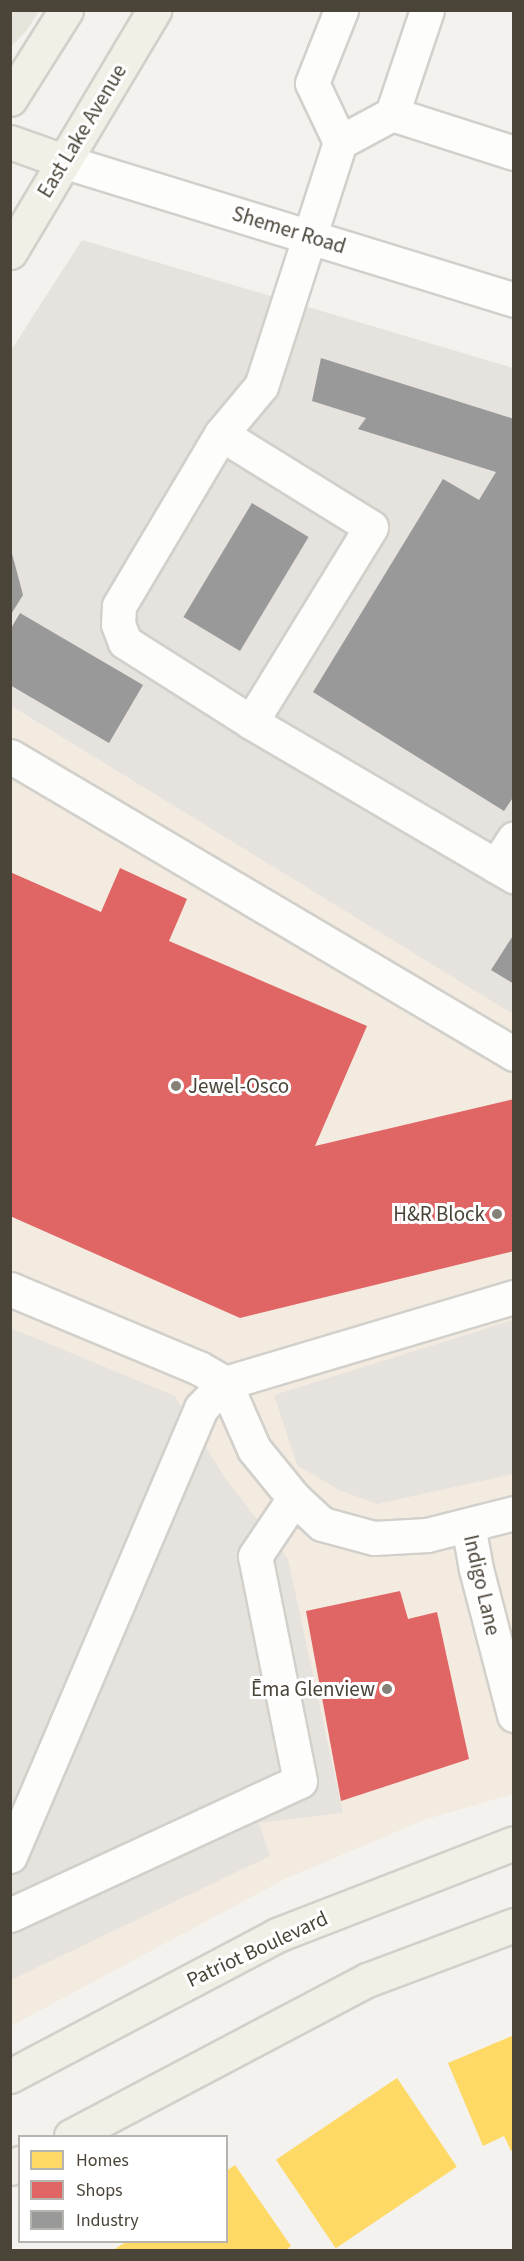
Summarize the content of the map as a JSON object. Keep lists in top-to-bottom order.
{
  "streets": {
    "main road": ["East Lake Avenue", "Patriot Boulevard"],
    "street": ["Shemer Road", "Indigo Lane"]
  },
  "crossings": [
    ["East Lake Avenue", "Shemer Road"]
  ],
  "places": ["Jewel-Osco", "H&R Block", "Ēma Glenview"],
  "legend": ["Homes", "Shops", "Industry"]
}
